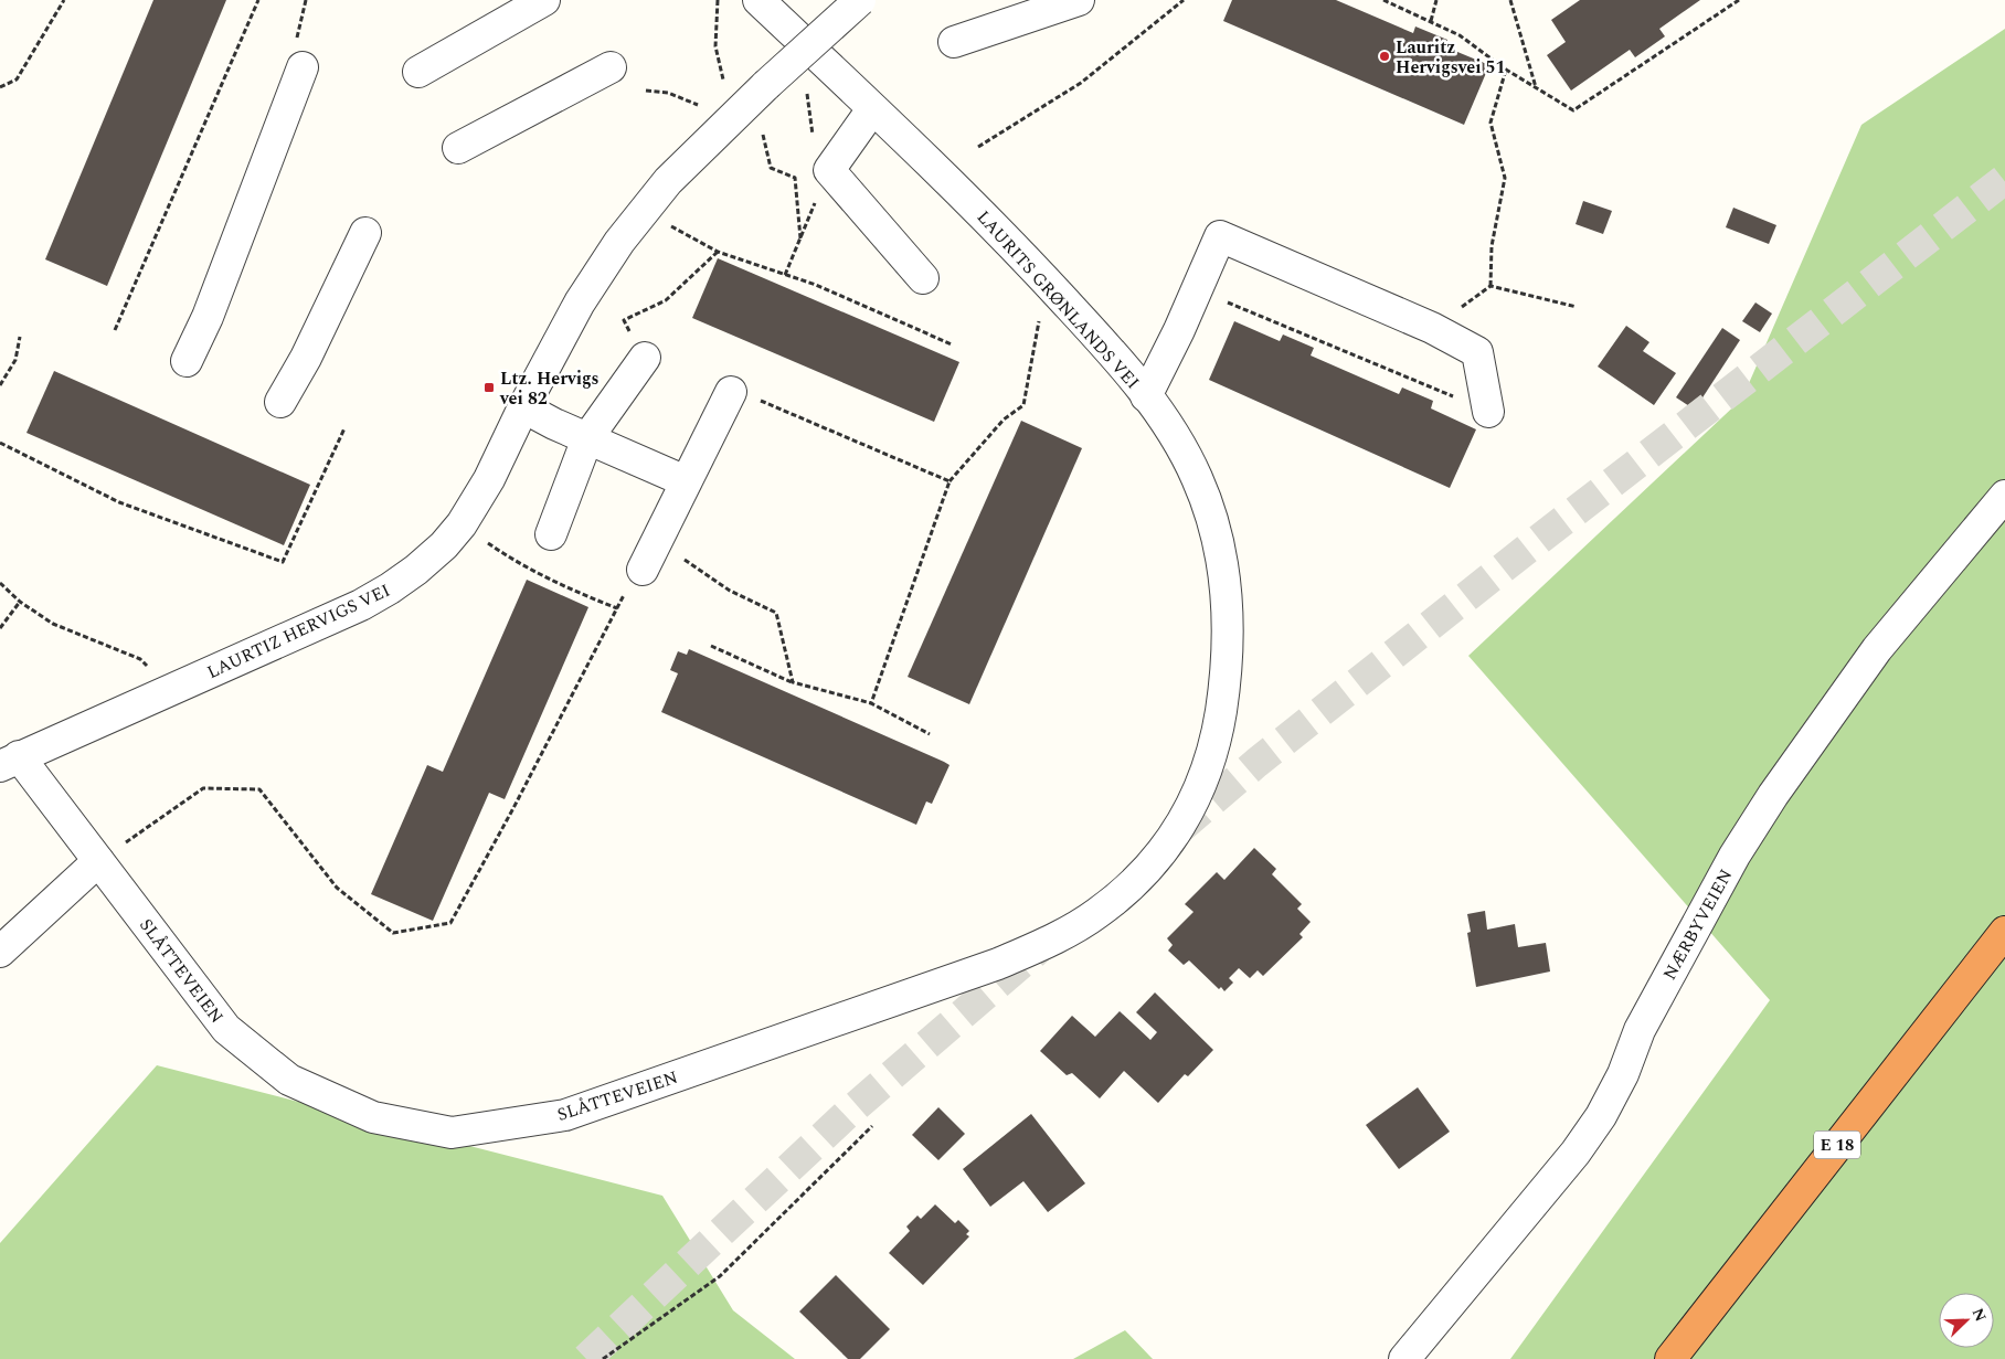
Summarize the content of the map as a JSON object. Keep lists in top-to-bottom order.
{
  "streets": {
    "highway": ["E 18"],
    "street": [
      "LAURITS GRØNLANDS VEI",
      "LAURTIZ HERVIGS VEI",
      "NÆRBYVEIEN",
      "SLÅTTEVEIEN"
    ]
  },
  "crossings": [
    ["LAURITS GRØNLANDS VEI", "SLÅTTEVEIEN"],
    ["LAURTIZ HERVIGS VEI", "SLÅTTEVEIEN"]
  ],
  "places": {
    "other": ["Lauritz Hervigsvei 51"],
    "transit": ["Ltz. Hervigs vei 82"]
  },
  "north": "top right"
}
